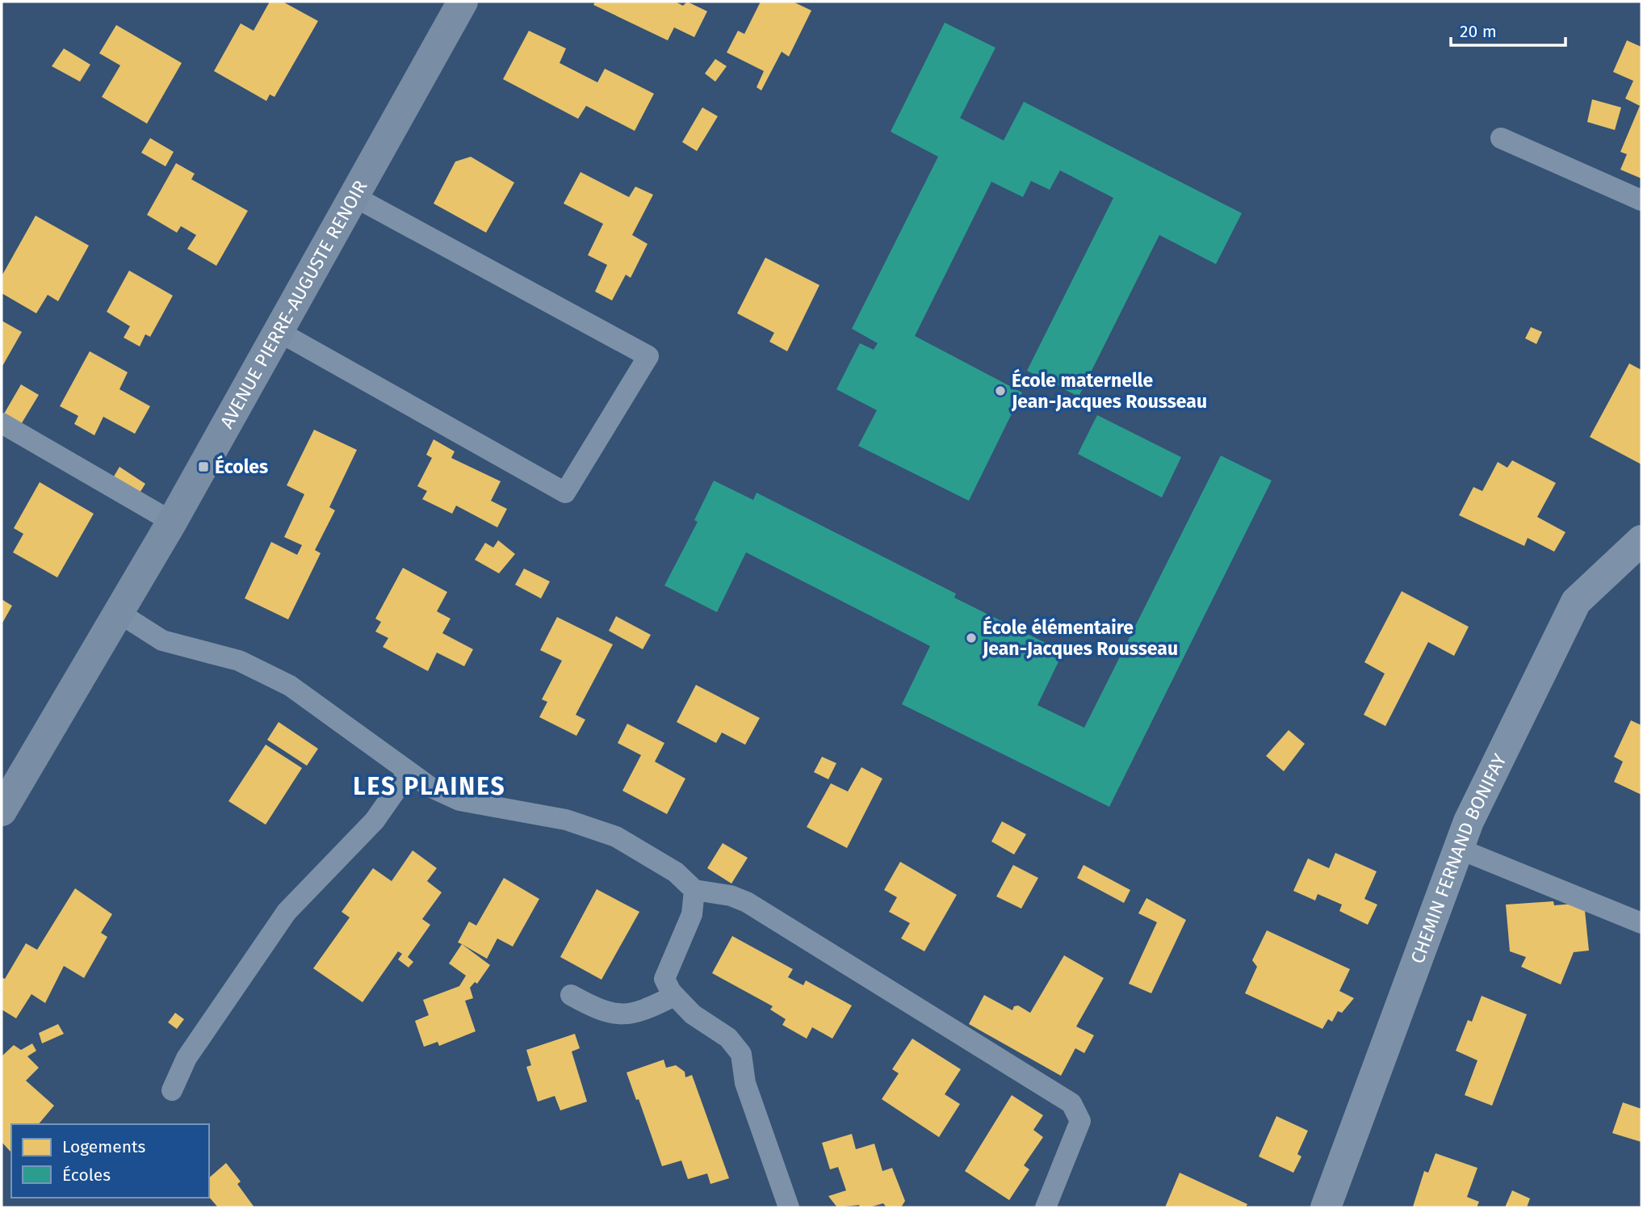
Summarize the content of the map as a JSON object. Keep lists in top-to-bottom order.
{
  "streets": {
    "main road": ["AVENUE PIERRE-AUGUSTE RENOIR"],
    "street": ["CHEMIN FERNAND BONIFAY"]
  },
  "districts": ["LES PLAINES"],
  "places": {
    "other": ["École maternelle Jean-Jacques Rousseau", "École élémentaire Jean-Jacques Rousseau"],
    "transit": ["Écoles"]
  },
  "legend": ["Logements", "Écoles"],
  "scale_bar": "20 m"
}
